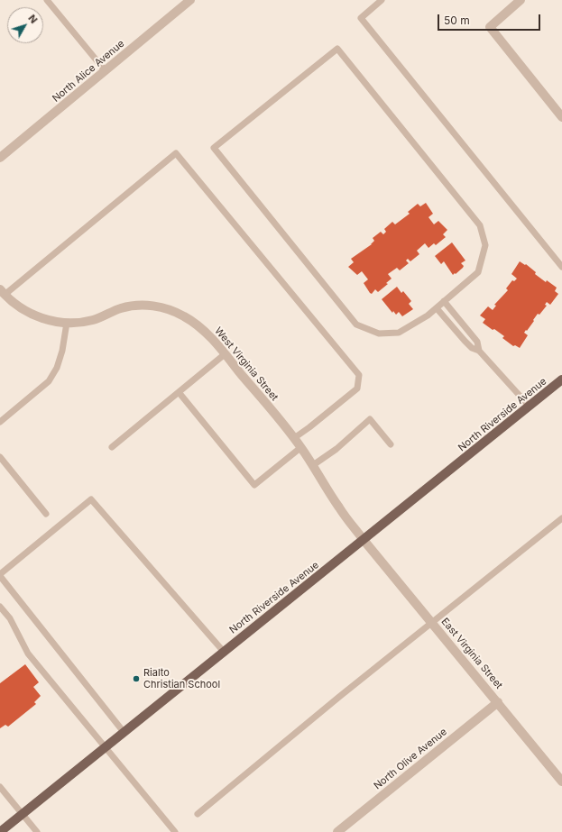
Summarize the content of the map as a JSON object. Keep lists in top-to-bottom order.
{
  "streets": {
    "main road": ["North Riverside Avenue"],
    "street": [
      "North Alice Avenue",
      "West Virginia Street",
      "East Virginia Street",
      "North Olive Avenue"
    ]
  },
  "crossings": [
    ["West Virginia Street", "North Riverside Avenue"],
    ["West Virginia Street", "East Virginia Street"],
    ["North Riverside Avenue", "East Virginia Street"],
    ["East Virginia Street", "North Olive Avenue"]
  ],
  "places": ["Rialto Christian School"],
  "scale_bar": "50 m",
  "north": "top right"
}
